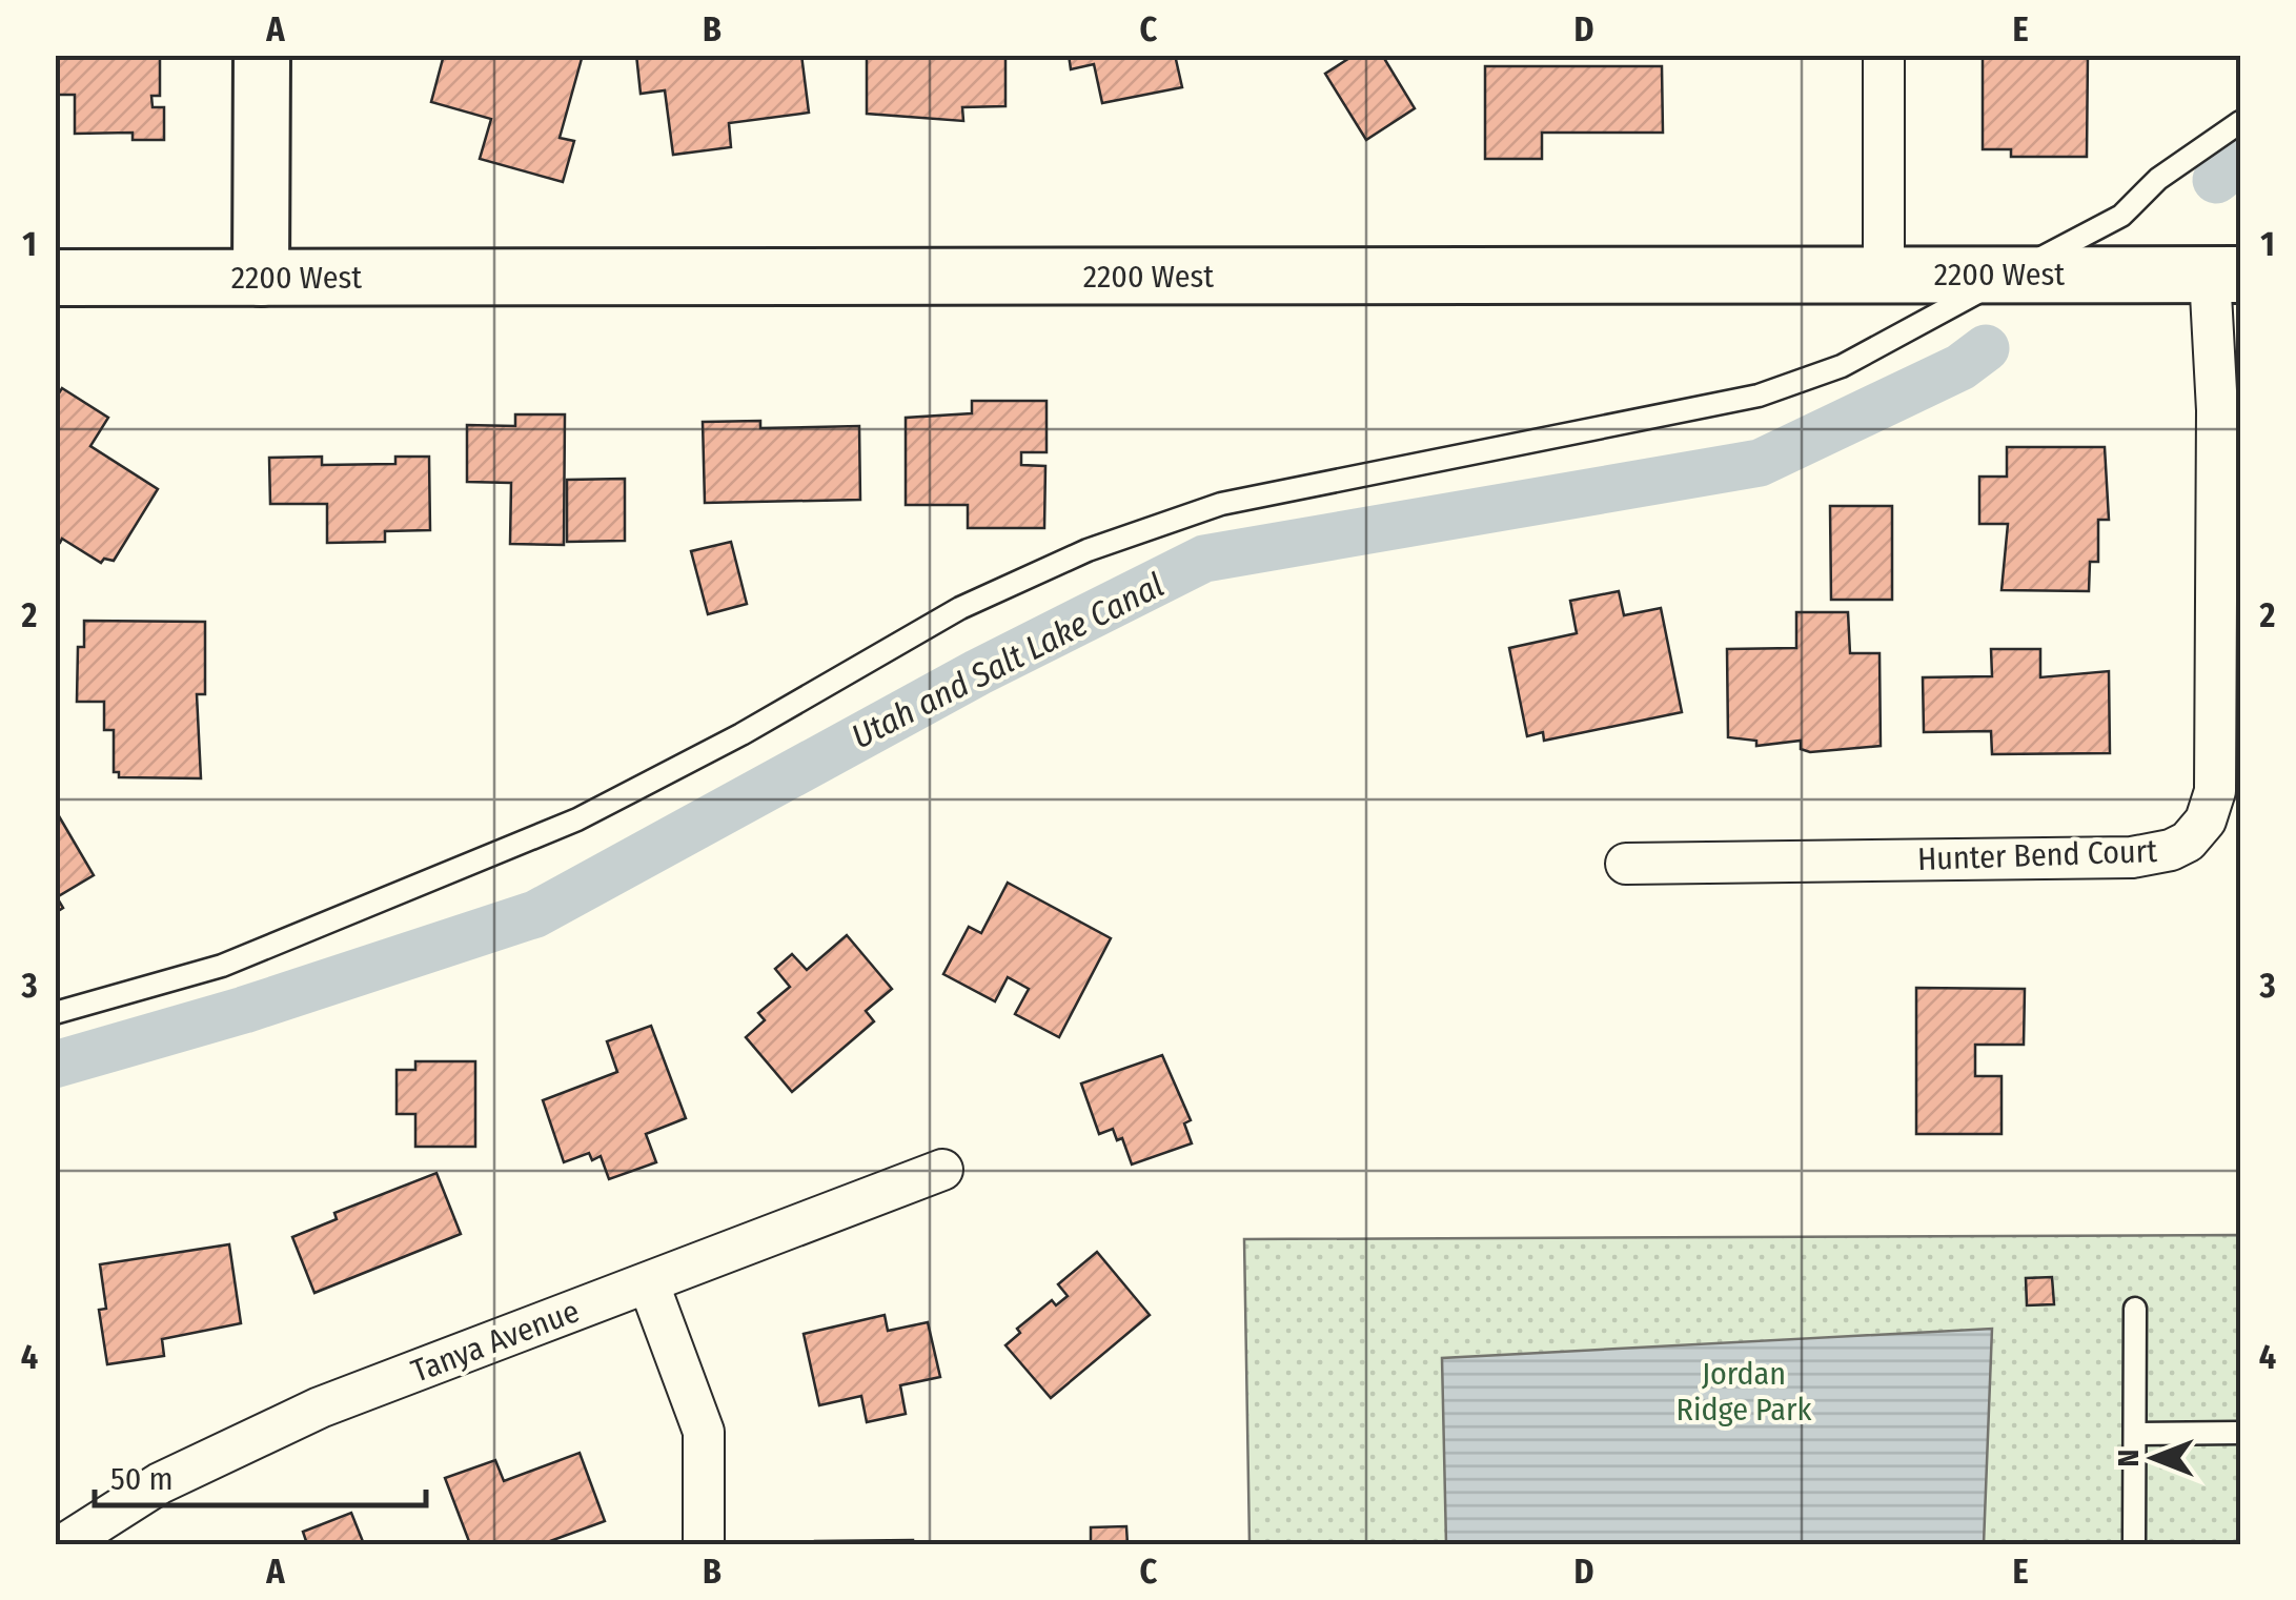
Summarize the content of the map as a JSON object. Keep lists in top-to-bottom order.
{
  "streets": {
    "street": ["2200 West", "Hunter Bend Court", "Tanya Avenue"]
  },
  "crossings": [
    ["2200 West", "Hunter Bend Court"]
  ],
  "water": ["Utah and Salt Lake Canal"],
  "parks": ["Jordan Ridge Park"],
  "scale_bar": "50 m",
  "north": "left",
  "grid": {
    "columns": [
      "A",
      "B",
      "C",
      "D",
      "E"
    ],
    "rows": [
      "1",
      "2",
      "3",
      "4"
    ]
  }
}
